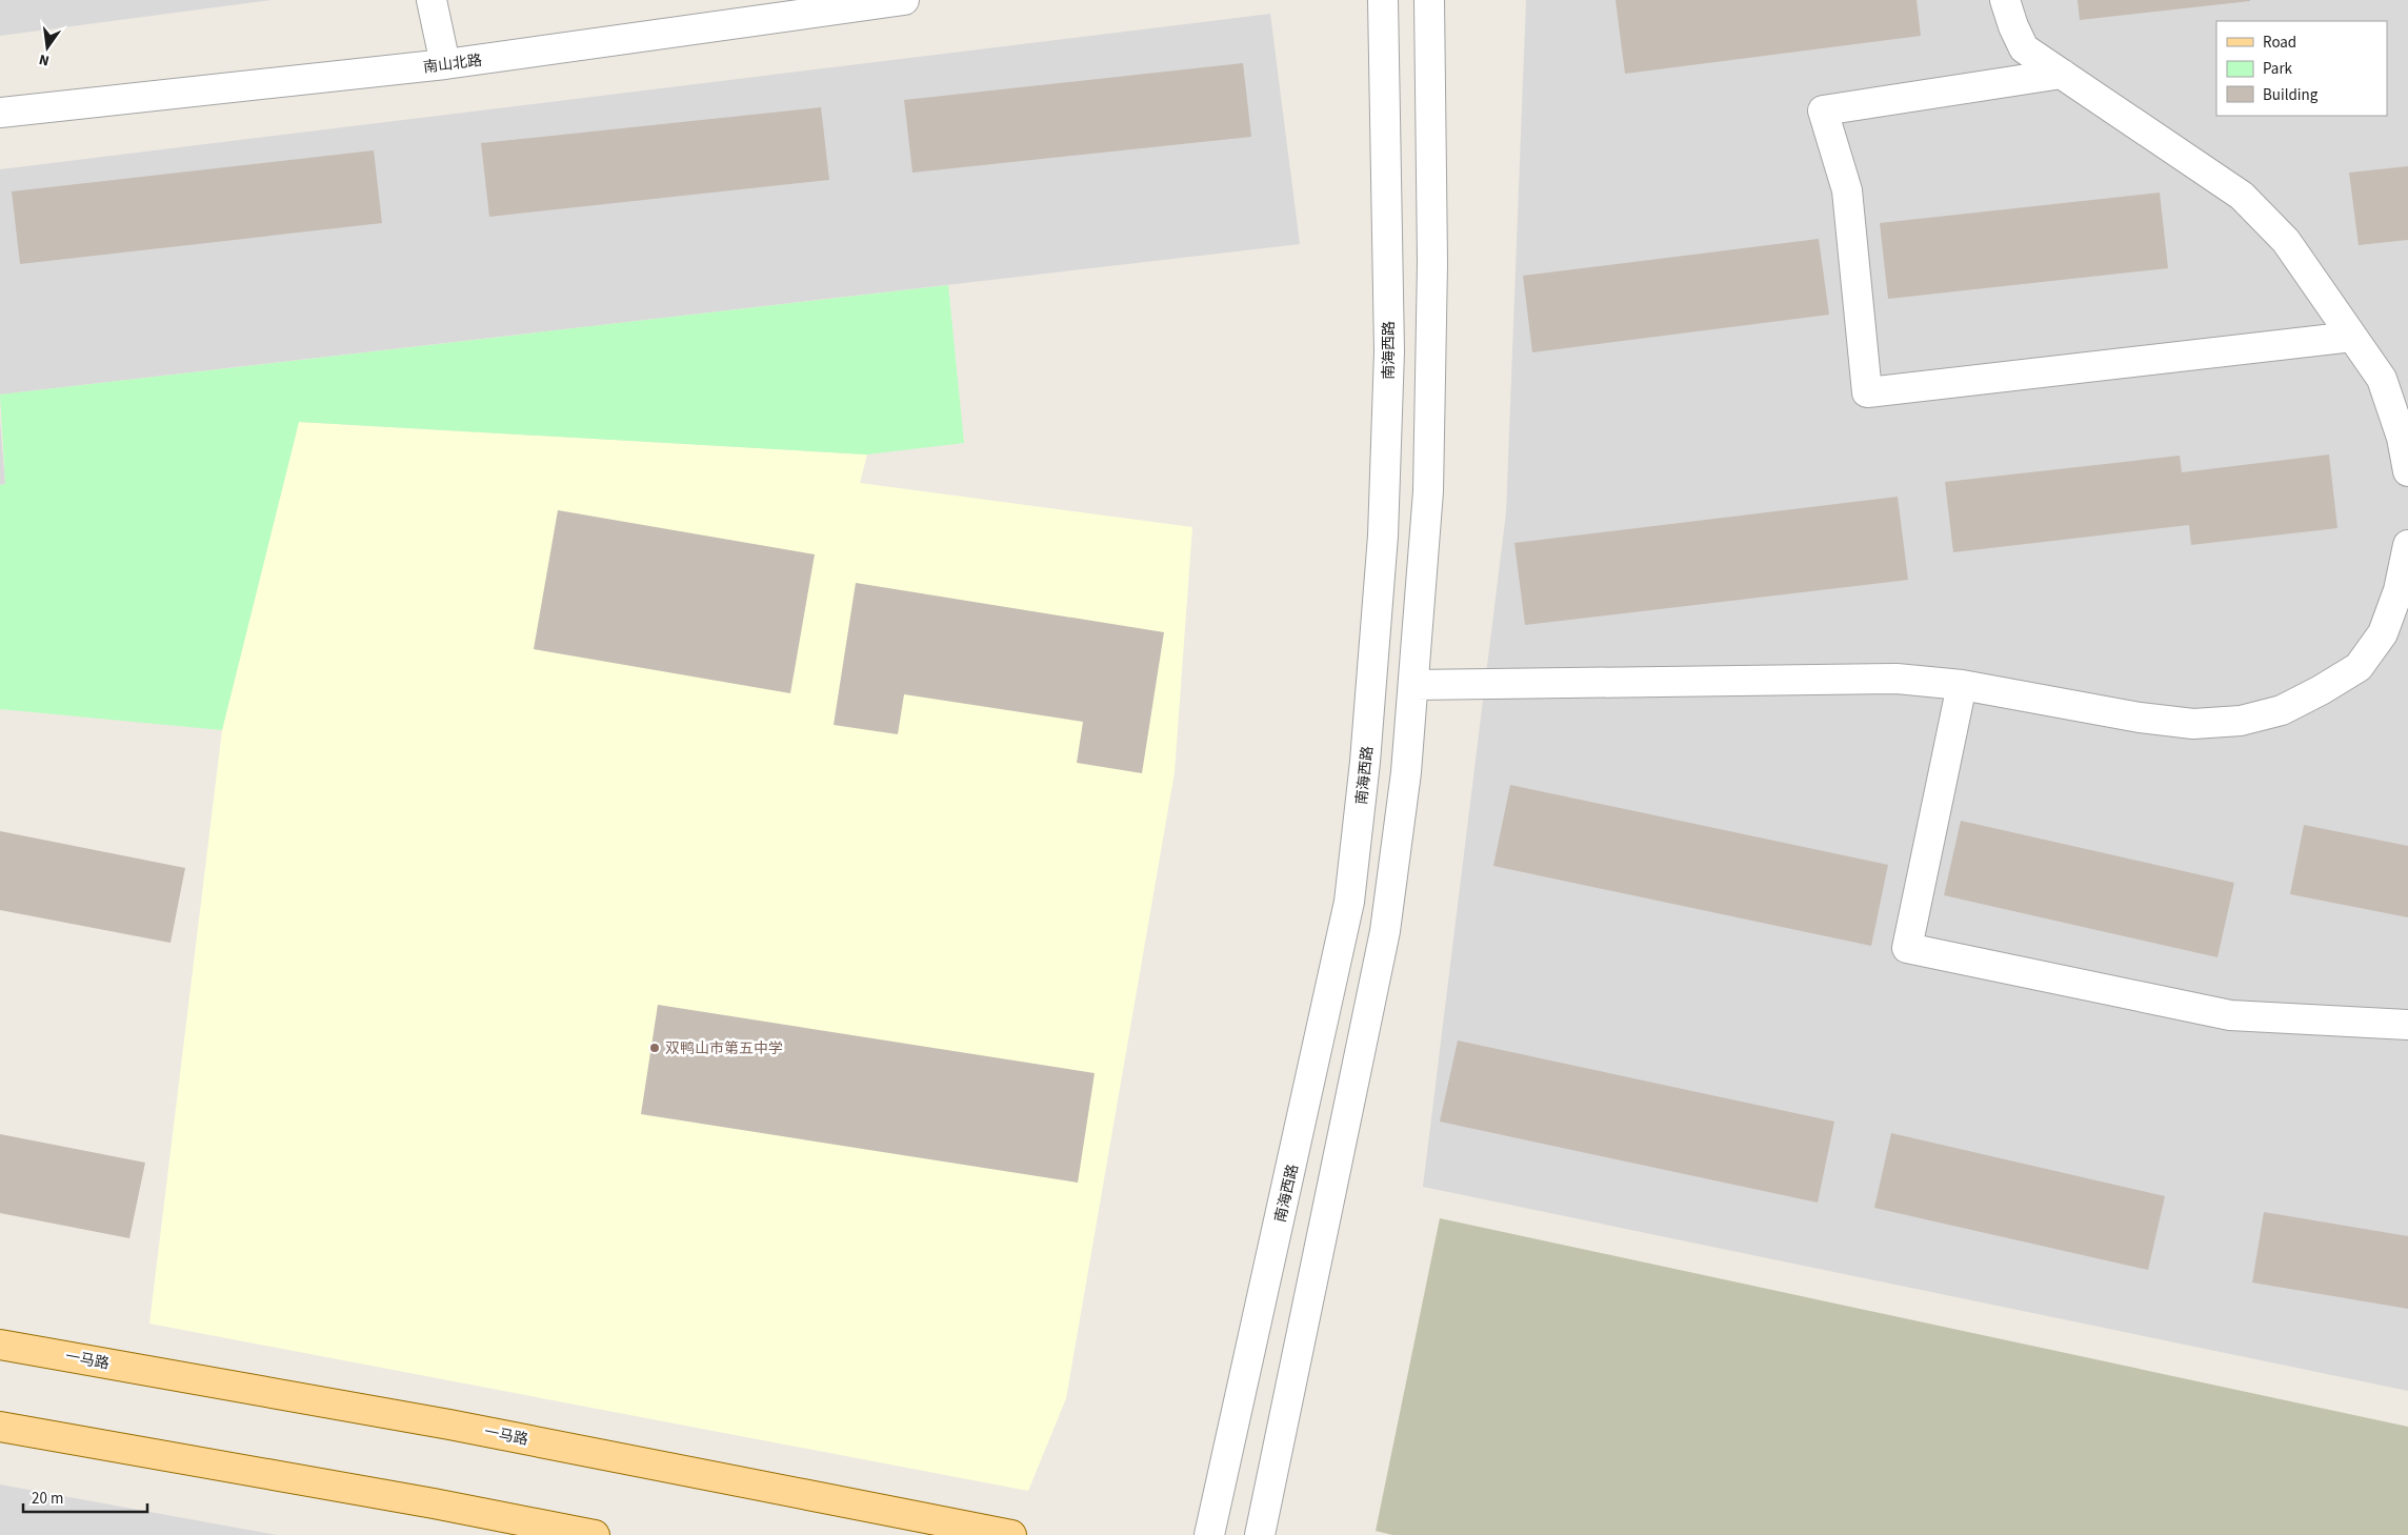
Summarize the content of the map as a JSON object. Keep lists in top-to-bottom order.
{
  "streets": {
    "main road": ["一马路"],
    "street": ["南山北路", "南海西路"]
  },
  "places": ["双鸭山市第五中学"],
  "legend": ["Road", "Park", "Building"],
  "scale_bar": "20 m",
  "north": "bottom"
}
